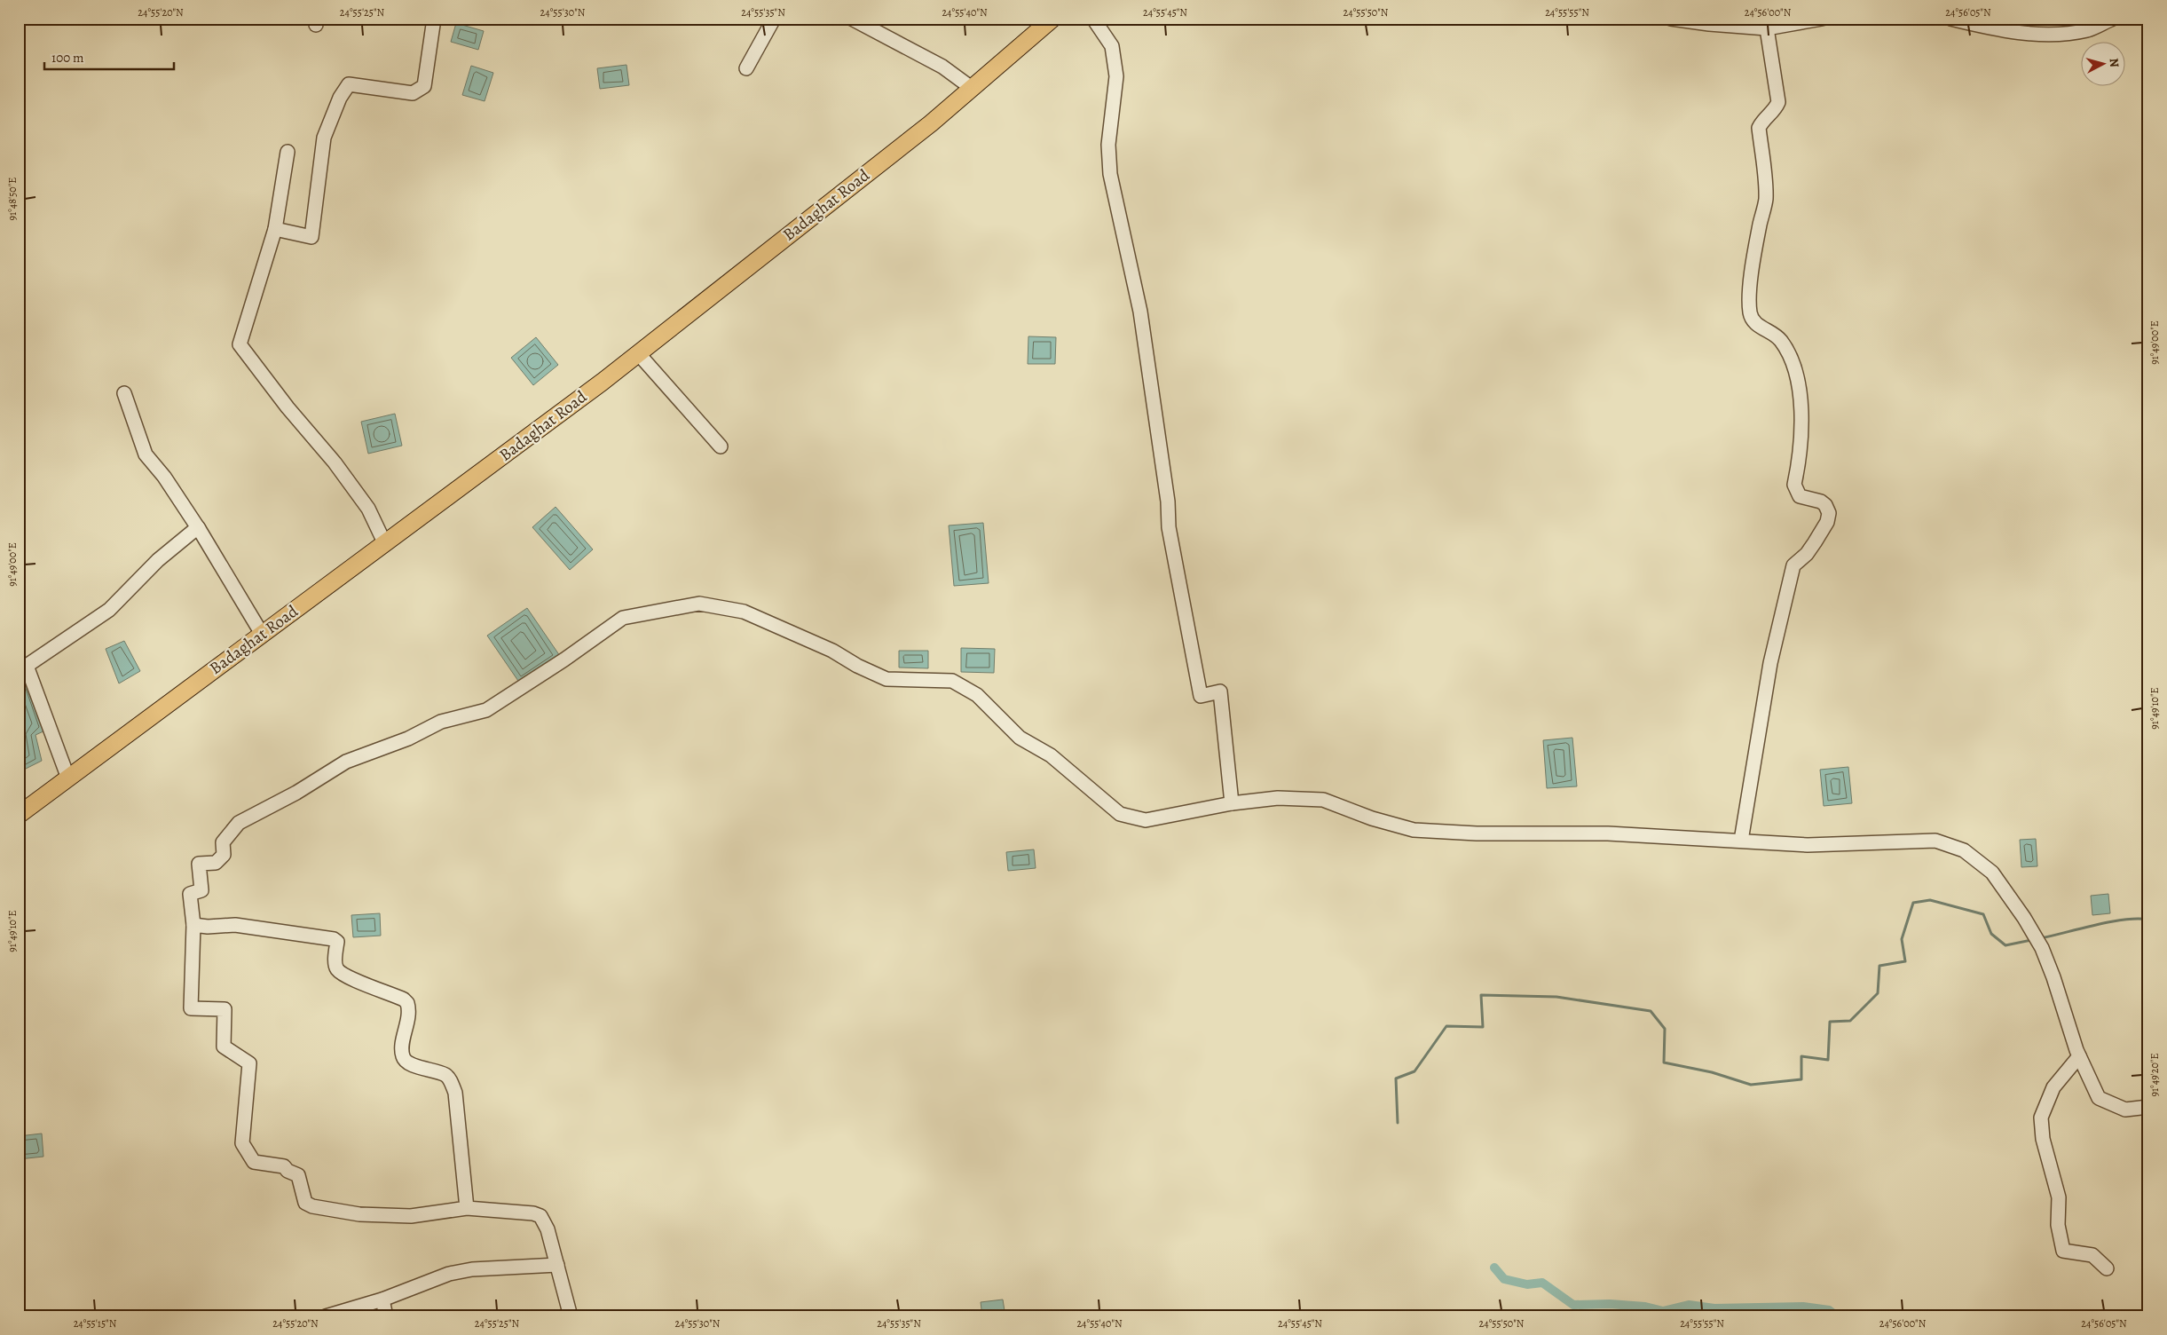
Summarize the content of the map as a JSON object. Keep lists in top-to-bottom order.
{
  "streets": {
    "main road": ["Badaghat Road"]
  },
  "scale_bar": "100 m",
  "north": "right",
  "coordinates": [
    "24°55'20\"N",
    "24°55'25\"N",
    "24°55'30\"N",
    "24°55'35\"N",
    "24°55'40\"N",
    "24°55'45\"N",
    "24°55'50\"N",
    "24°55'55\"N",
    "24°56'00\"N",
    "24°56'05\"N",
    "91°48'50\"E",
    "91°49'00\"E",
    "91°49'10\"E",
    "91°49'20\"E",
    "24°55'15\"N"
  ]
}
